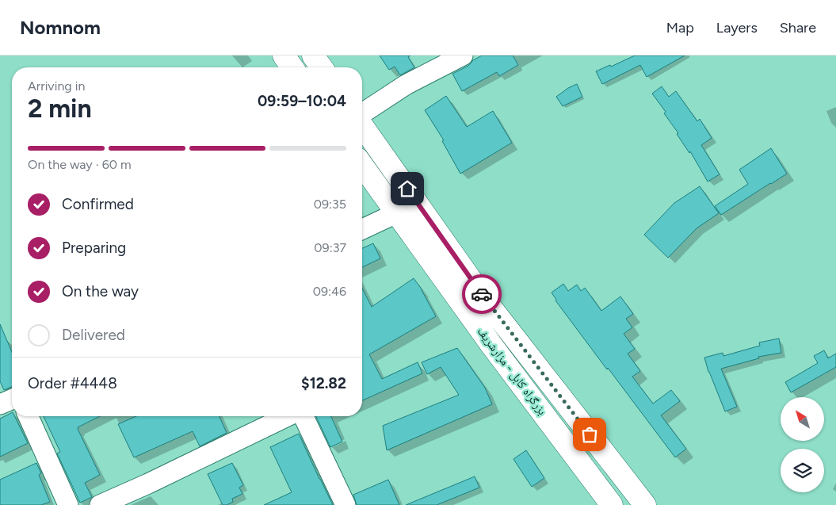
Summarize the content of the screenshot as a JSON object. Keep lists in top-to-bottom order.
{
  "streets": {
    "highway": ["بزرگراه کابل - مزارشریف"]
  },
  "north": "top left",
  "page": {
    "header": "Nomnom",
    "nav": ["Map", "Layers", "Share"],
    "heading": ["2 min", "Arriving in", "09:59–10:04"],
    "panel": ["Order #4448", "$12.82"],
    "bar": "On the way · 60 m",
    "list": [
      ["Confirmed", "09:35"],
      ["Preparing", "09:37"],
      ["On the way", "09:46"],
      "Delivered"
    ]
  }
}
